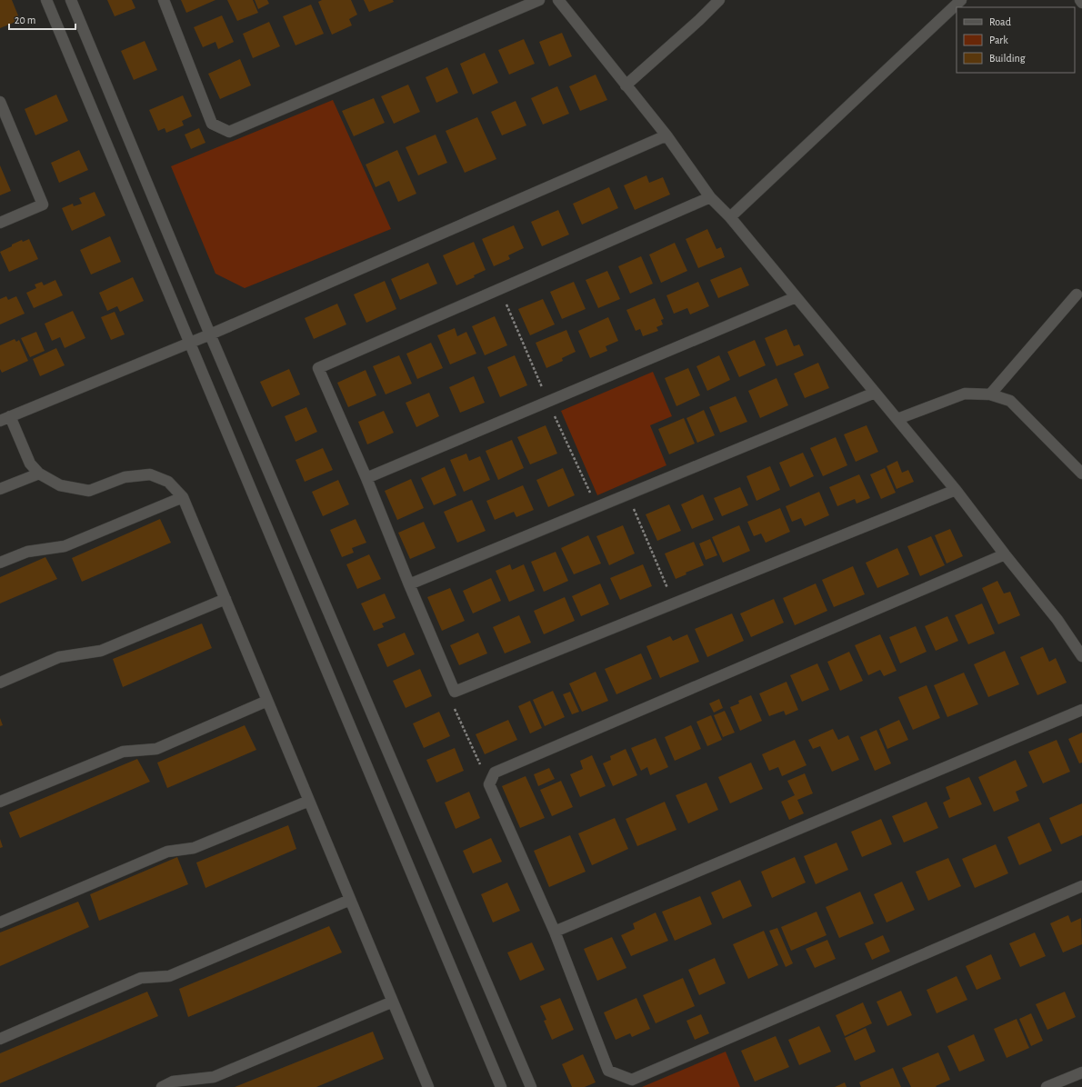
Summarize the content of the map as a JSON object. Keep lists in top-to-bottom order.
{
  "legend": ["Road", "Park", "Building"],
  "scale_bar": "20 m"
}
